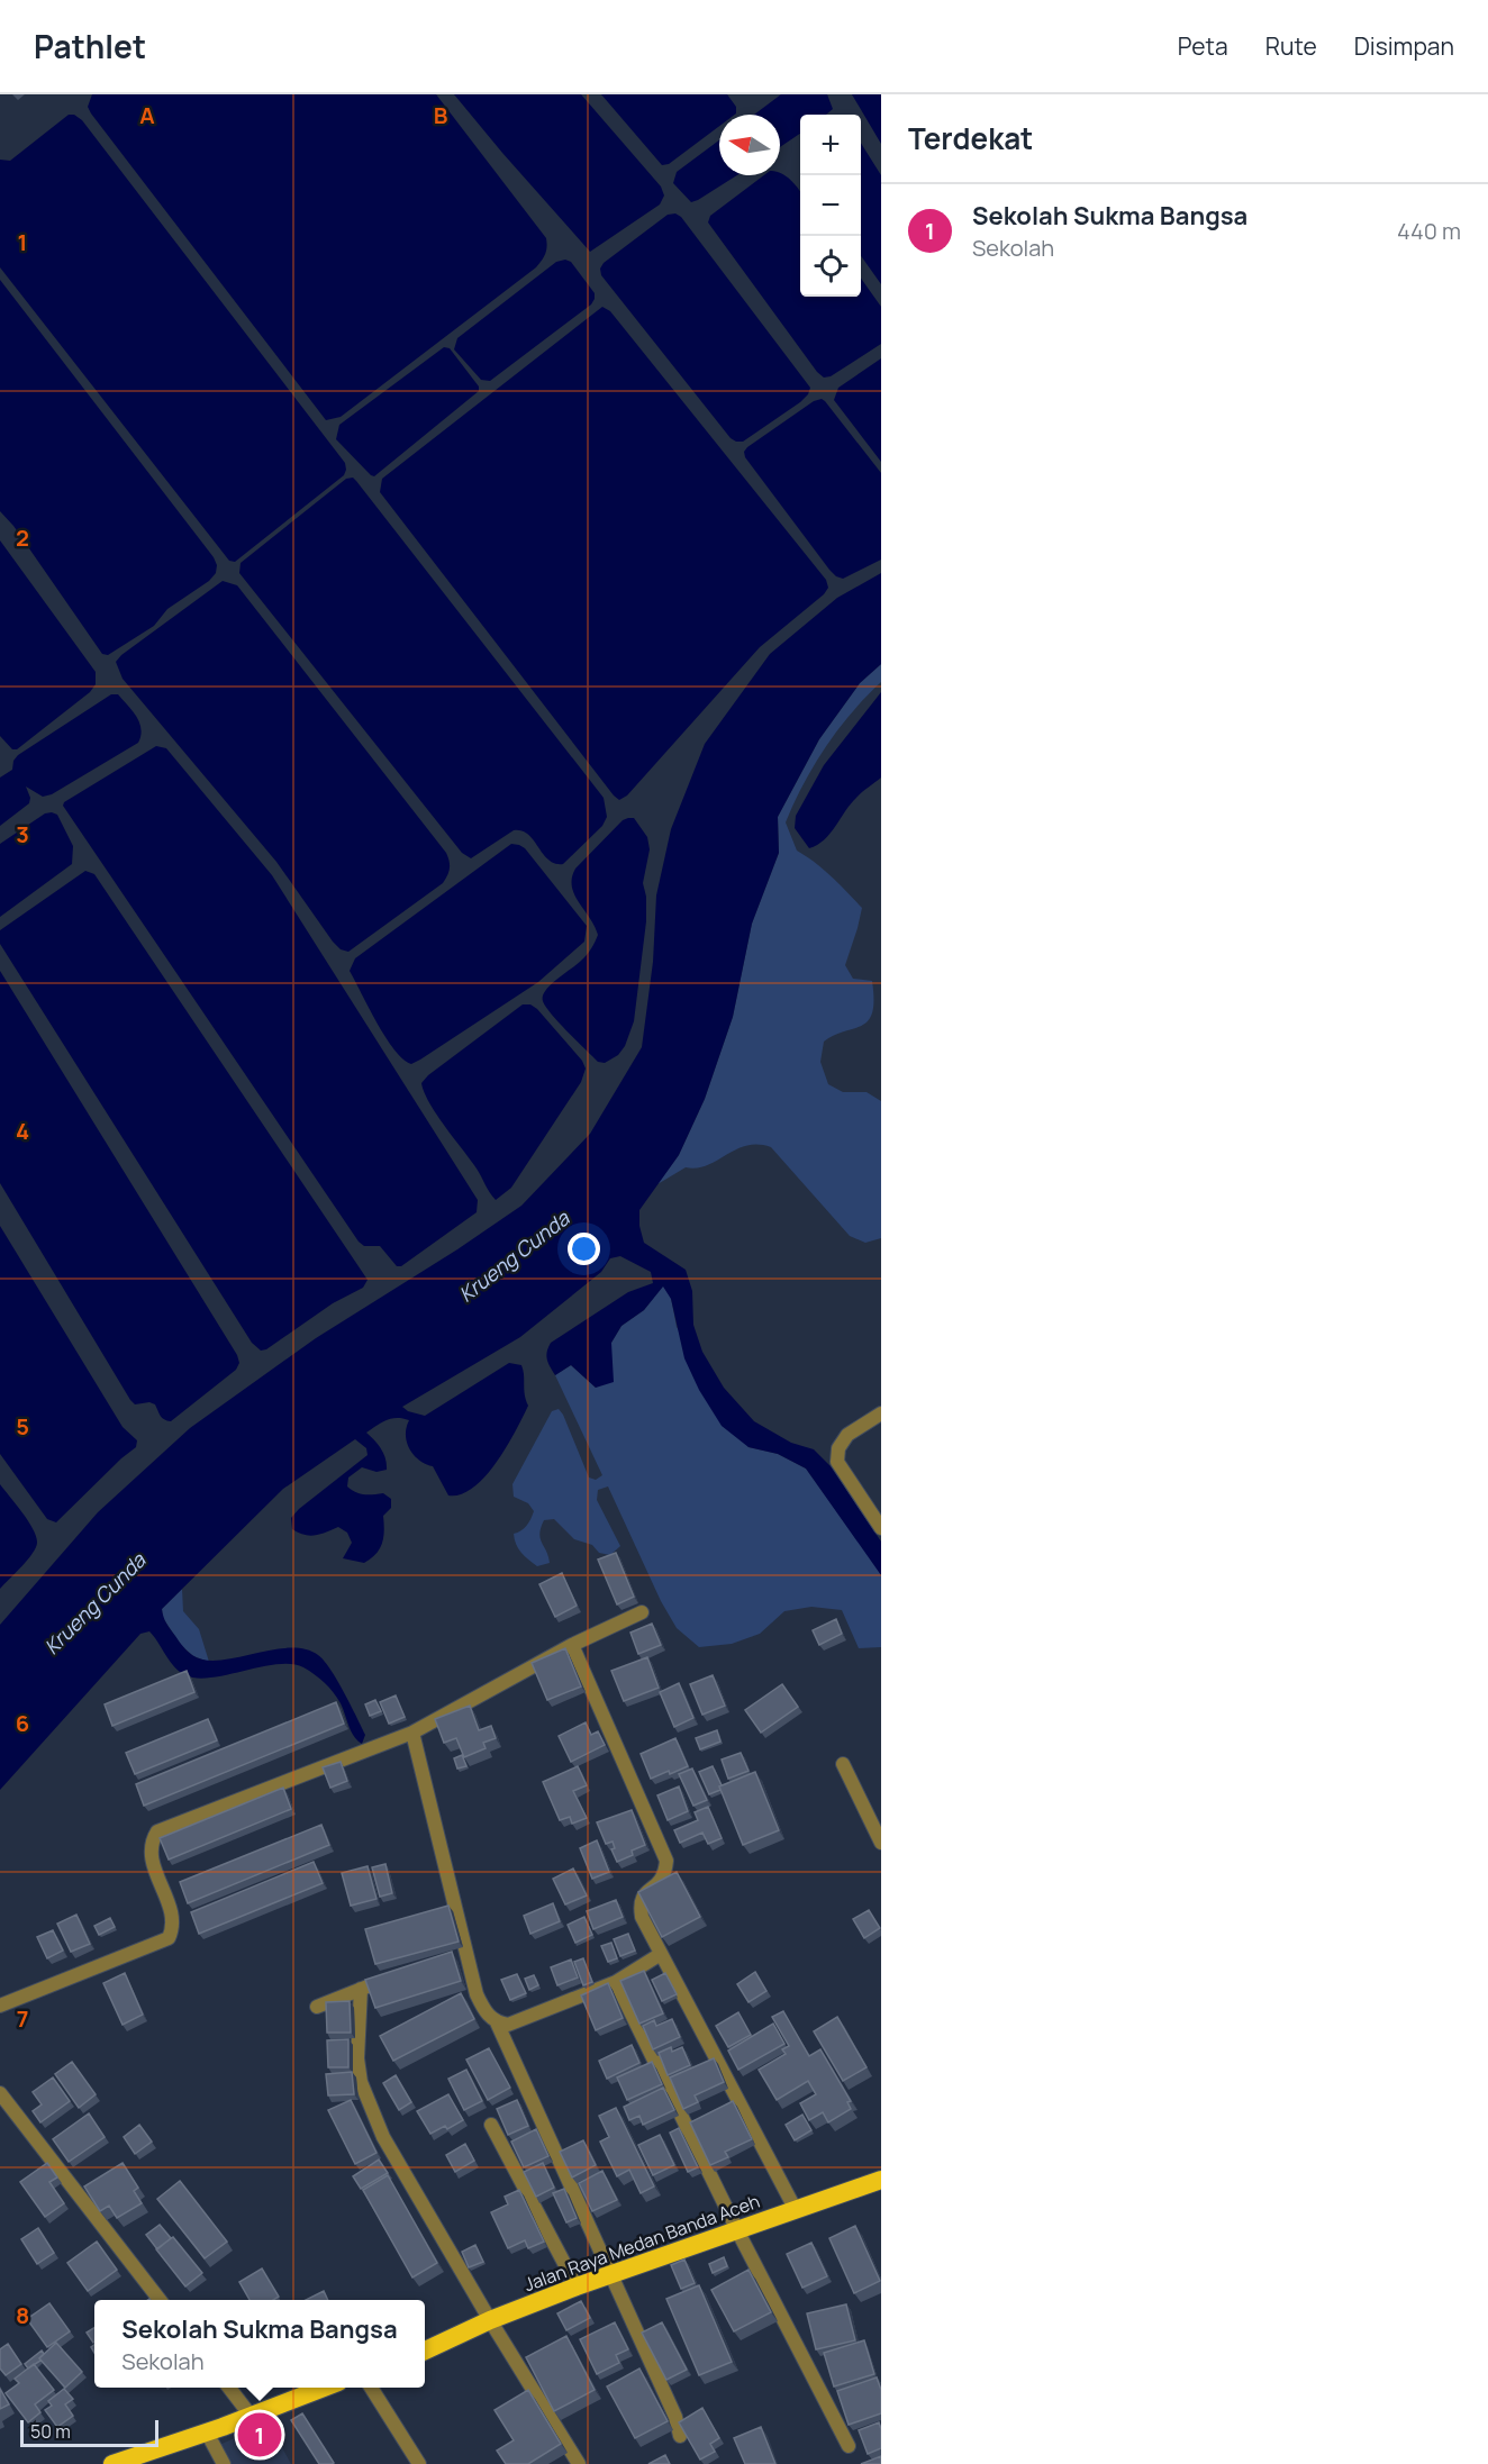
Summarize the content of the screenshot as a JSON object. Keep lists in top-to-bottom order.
{
  "streets": {
    "highway": ["Jalan Raya Medan Banda Aceh"]
  },
  "water": ["Krueng Cunda"],
  "scale_bar": "50 m",
  "north": "left",
  "page": {
    "header": "Pathlet",
    "nav": ["Peta", "Rute", "Disimpan"],
    "heading": "Terdekat",
    "map_buttons": ["+", "−"],
    "list": [
      {
        "mark": "1",
        "name": "Sekolah Sukma Bangsa",
        "note": "Sekolah",
        "value": "440 m"
      }
    ],
    "popup": ["Sekolah Sukma Bangsa", "Sekolah"],
    "pins": "1",
    "scale": "50 m"
  },
  "grid": {
    "columns": ["A", "B"],
    "rows": [
      "1",
      "2",
      "3",
      "4",
      "5",
      "6",
      "7",
      "8"
    ]
  }
}
